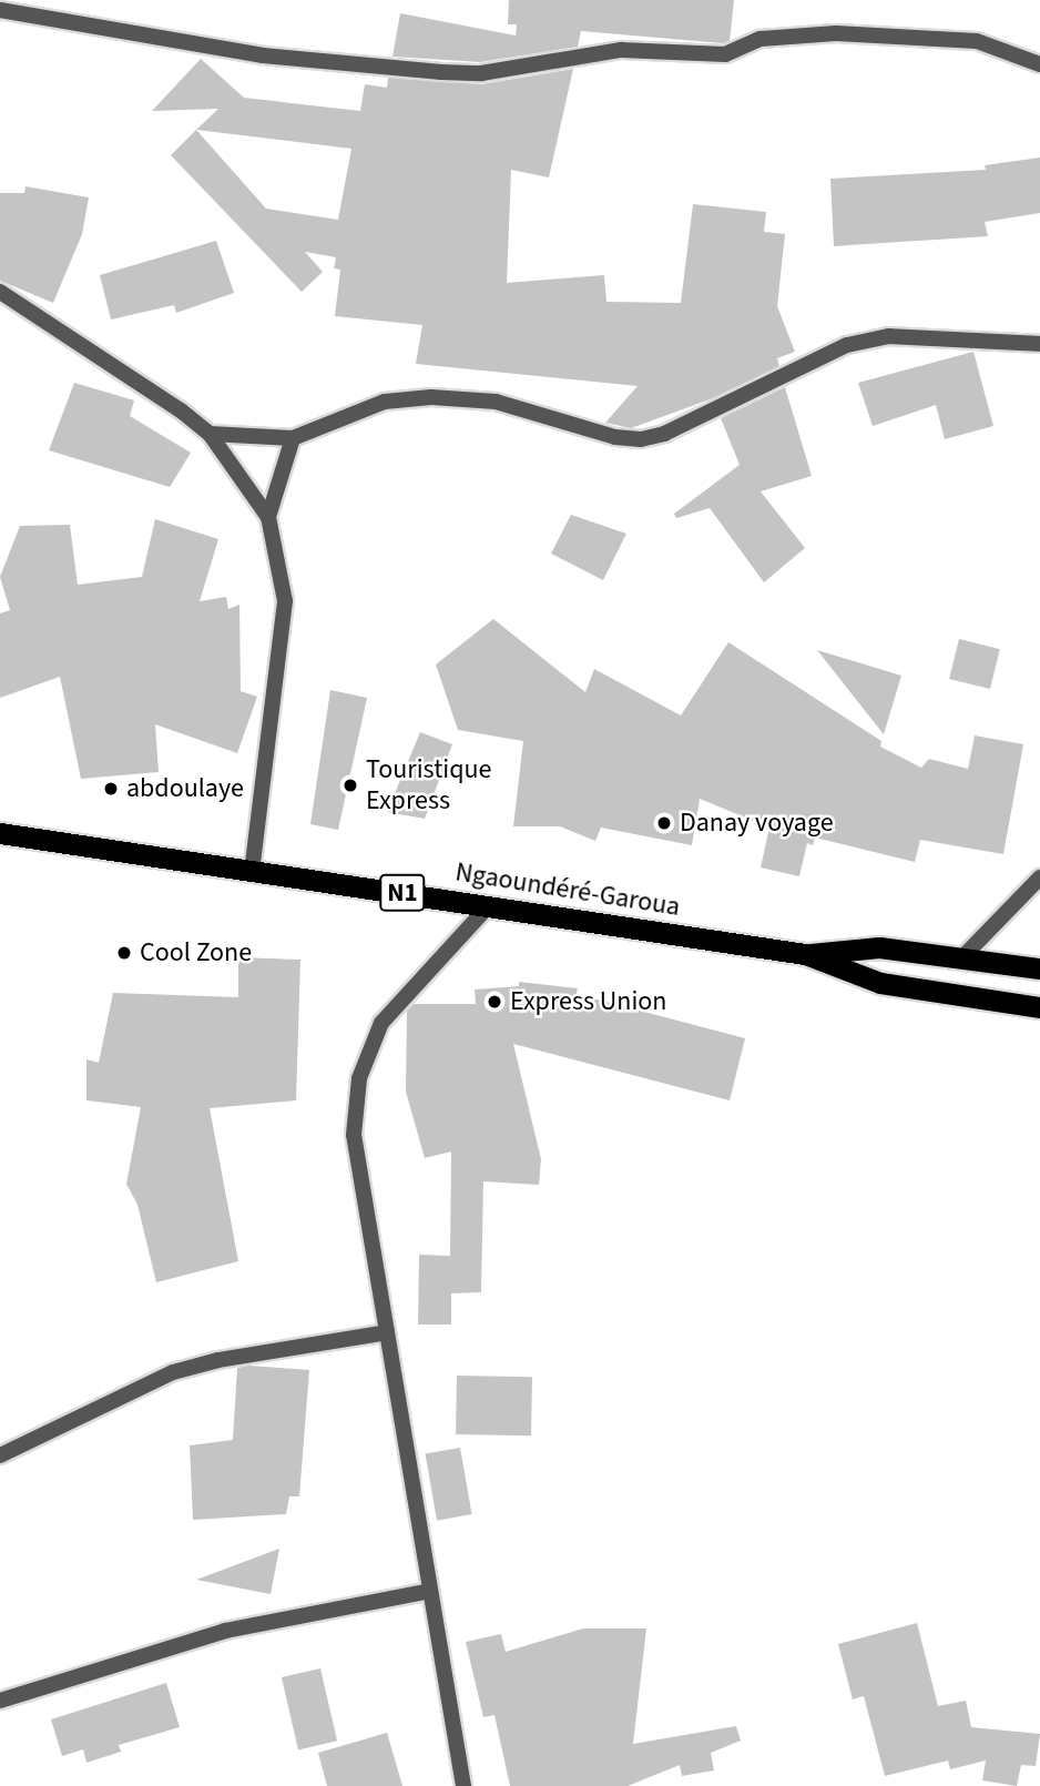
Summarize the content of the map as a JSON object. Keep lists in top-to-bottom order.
{
  "streets": {
    "highway": ["Ngaoundéré-Garoua", "N1"]
  },
  "places": [
    "Touristique Express",
    "abdoulaye",
    "Danay voyage",
    "Cool Zone",
    "Express Union"
  ]
}
